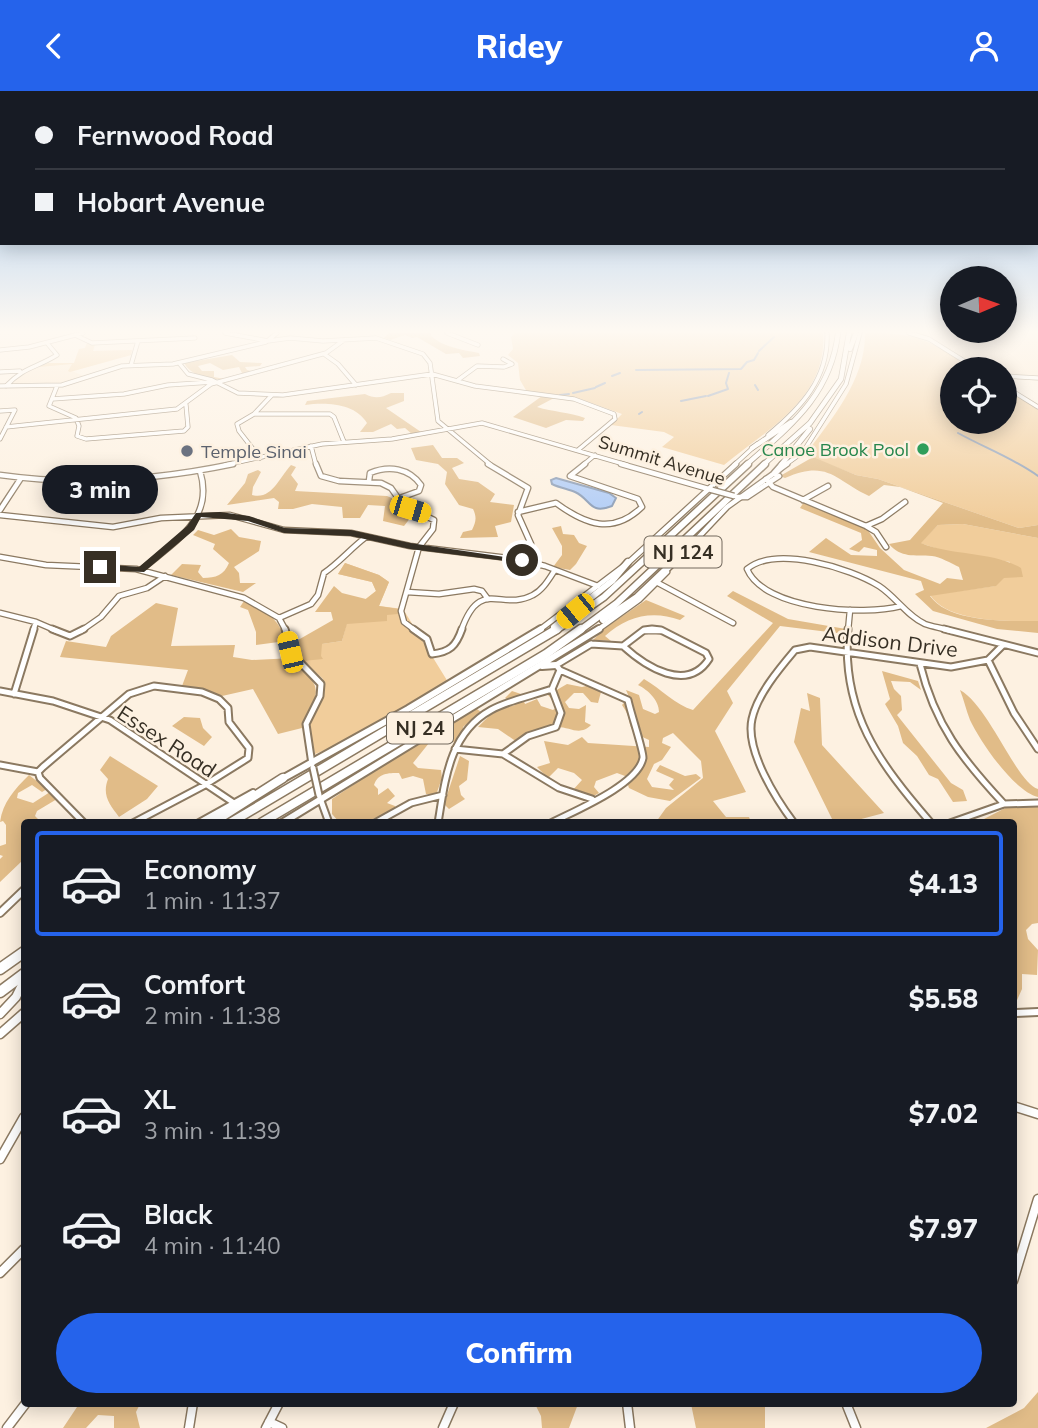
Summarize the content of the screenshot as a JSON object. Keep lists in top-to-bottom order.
{
  "streets": {
    "highway": ["NJ 24"],
    "main road": ["NJ 124"],
    "street": ["Summit Avenue", "Addison Drive", "Essex Road"]
  },
  "crossings": [
    ["Summit Avenue", "NJ 124"],
    ["NJ 124", "Essex Road"]
  ],
  "places": ["Canoe Brook Pool", "Temple Sinai"],
  "north": "right",
  "page": {
    "header": "Ridey",
    "banner": ["Fernwood Road", "Hobart Avenue"],
    "bubble": "3 min",
    "list": [
      {
        "name": "Economy",
        "note": "1 min · 11:37",
        "value": "$4.13"
      },
      {
        "name": "Comfort",
        "note": "2 min · 11:38",
        "value": "$5.58"
      },
      {
        "name": "XL",
        "note": "3 min · 11:39",
        "value": "$7.02"
      },
      {
        "name": "Black",
        "note": "4 min · 11:40",
        "value": "$7.97"
      }
    ],
    "buttons": "Confirm"
  }
}
